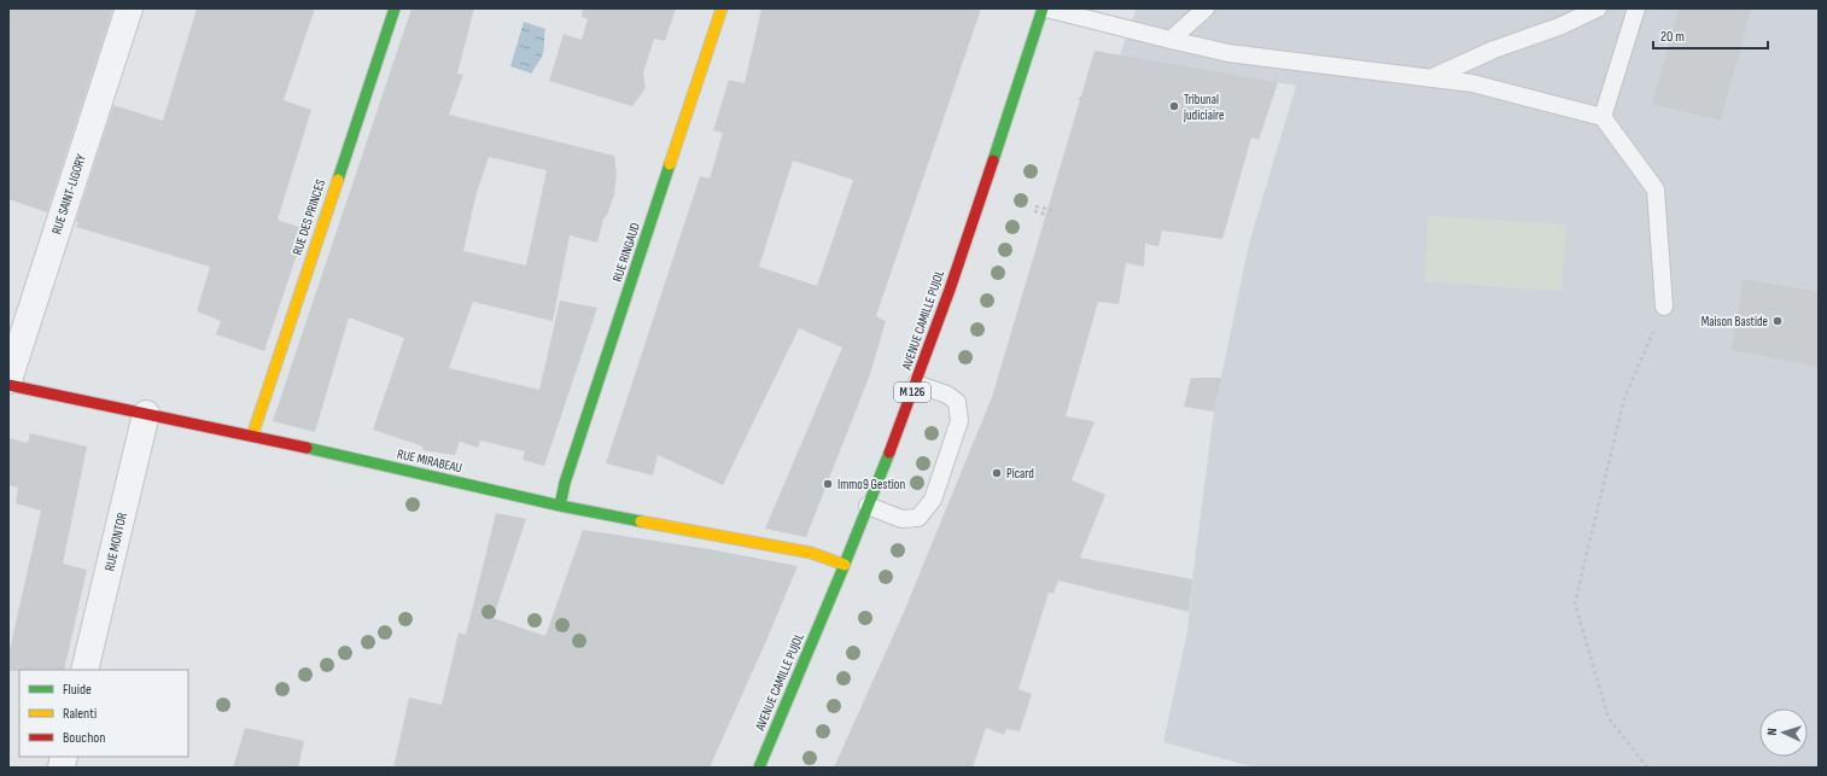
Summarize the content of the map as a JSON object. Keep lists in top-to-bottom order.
{
  "streets": {
    "street": [
      "RUE SAINT-LIGORY",
      "RUE DES PRINCES",
      "RUE RINGAUD",
      "AVENUE CAMILLE PUJOL",
      "M 126",
      "RUE MIRABEAU",
      "RUE MONTOR"
    ]
  },
  "crossings": [
    ["RUE DES PRINCES", "RUE MIRABEAU"],
    ["RUE RINGAUD", "RUE MIRABEAU"],
    ["AVENUE CAMILLE PUJOL", "RUE MIRABEAU"],
    ["RUE MIRABEAU", "RUE MONTOR"]
  ],
  "places": [
    "Tribunal judiciaire",
    "Maison Bastide",
    "Picard",
    "Immo9 Gestion"
  ],
  "legend": ["Fluide", "Ralenti", "Bouchon"],
  "scale_bar": "20 m",
  "north": "left"
}
